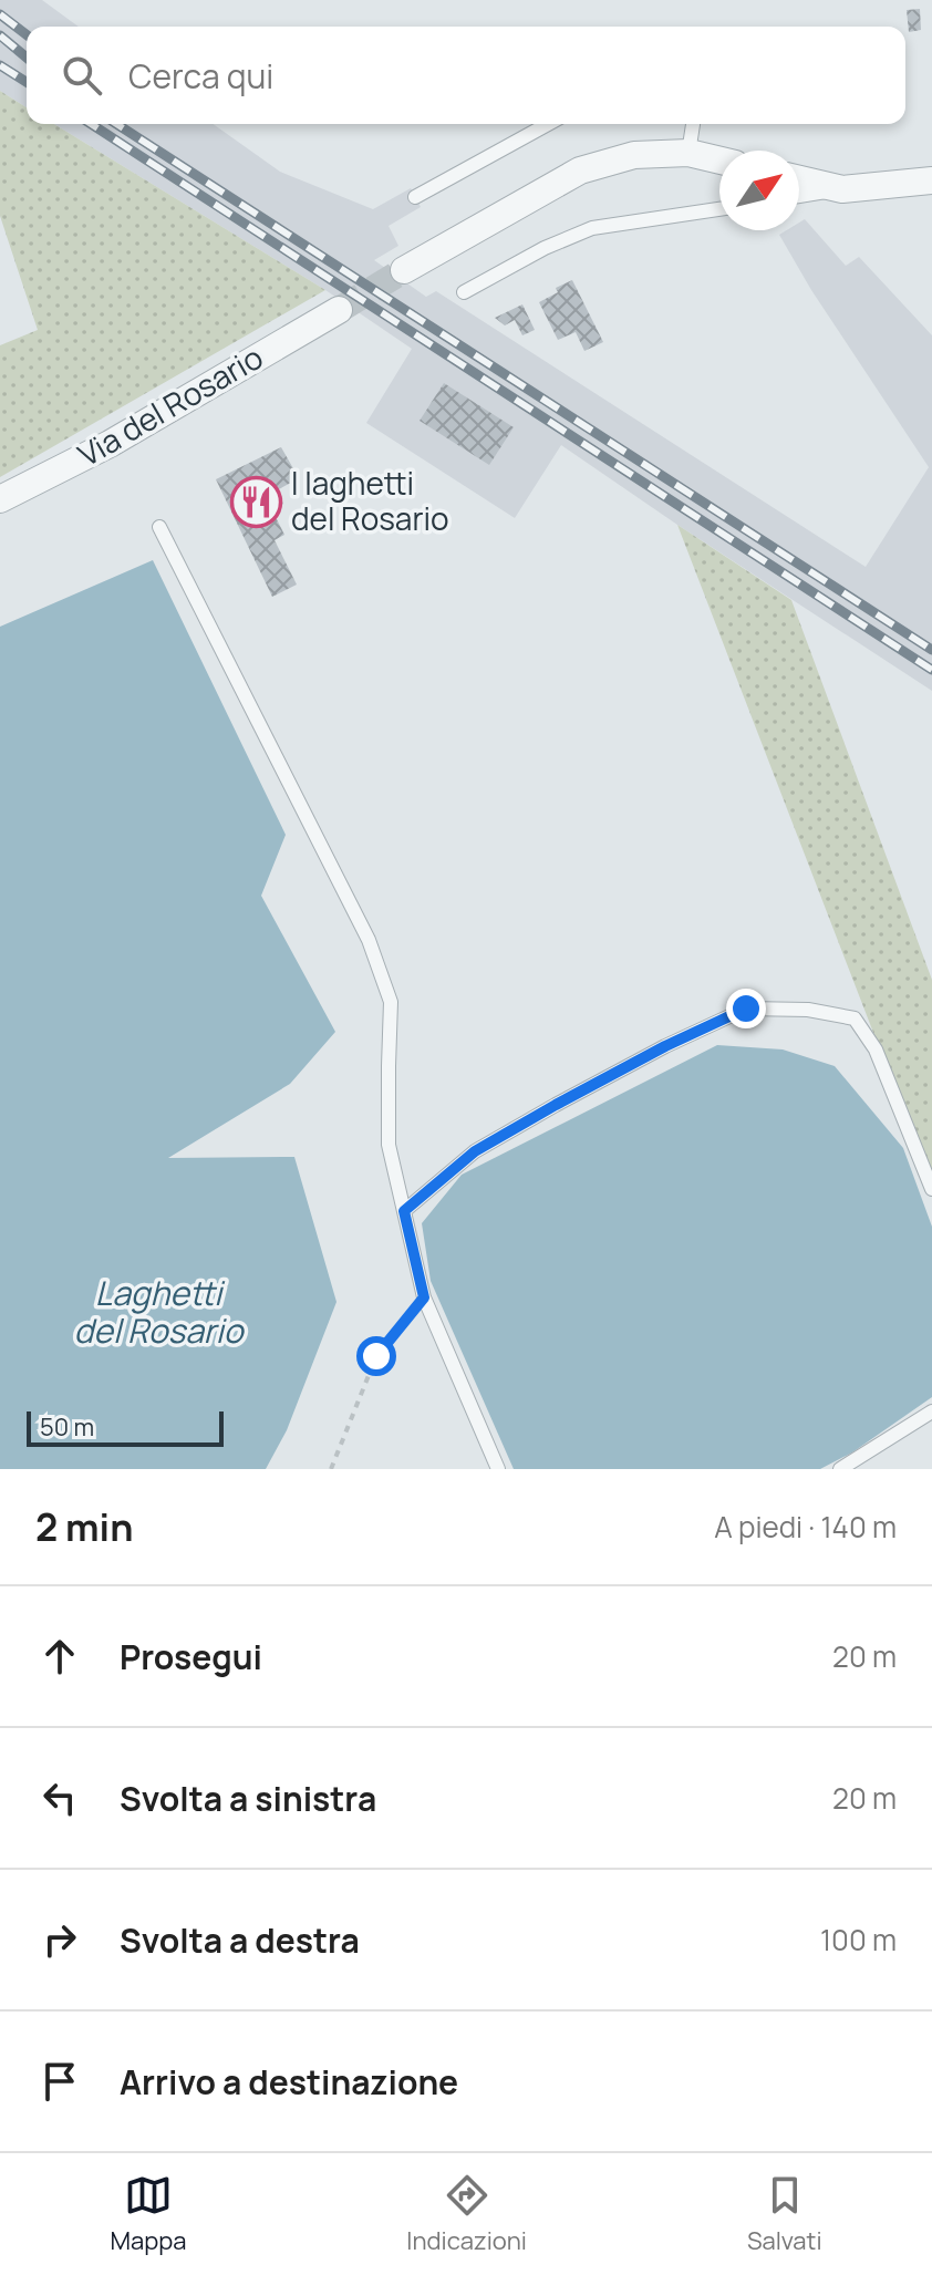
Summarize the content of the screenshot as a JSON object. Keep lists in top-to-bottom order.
{
  "streets": {
    "street": ["Via del Rosario"]
  },
  "water": ["Laghetti del Rosario"],
  "places": {
    "restaurant": ["I laghetti del Rosario"]
  },
  "scale_bar": "50 m",
  "north": "top right",
  "page": {
    "search": "Cerca qui",
    "scale": "50 m",
    "heading": ["2 min", "A piedi · 140 m"],
    "list": [
      ["Prosegui", "20 m"],
      ["Svolta a sinistra", "20 m"],
      ["Svolta a destra", "100 m"],
      "Arrivo a destinazione"
    ],
    "nav": ["Mappa", "Indicazioni", "Salvati"]
  }
}
